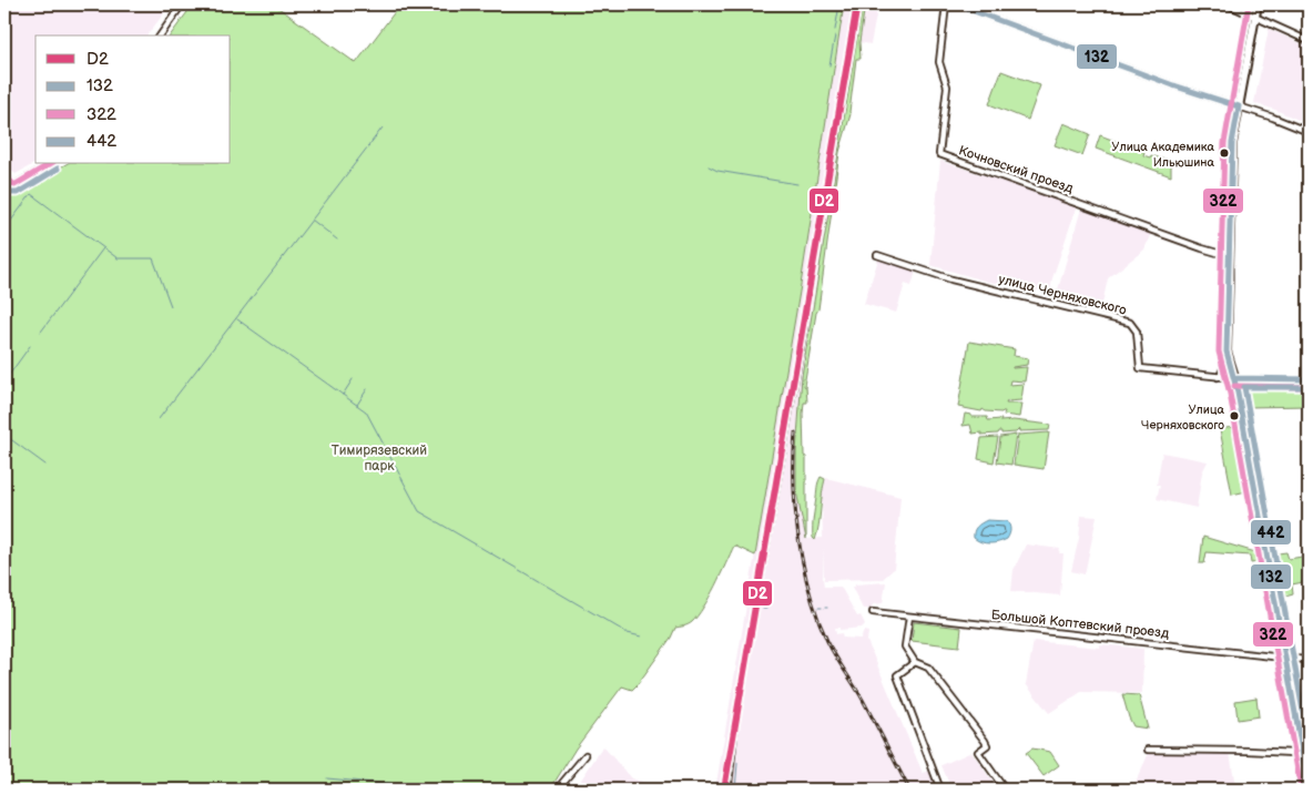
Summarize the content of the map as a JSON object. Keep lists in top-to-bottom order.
{
  "streets": {
    "street": ["Кочновский проезд", "улица Черняховского", "Большой Коптевский проезд"]
  },
  "parks": ["Тимирязевский парк"],
  "places": ["Улица Академика Ильюшина", "Улица Черняховского"],
  "lines": [
    "transit line D2",
    "transit line 132",
    "transit line 322",
    "transit line 442"
  ],
  "legend": [
    "D2",
    "132",
    "322",
    "442"
  ]
}
